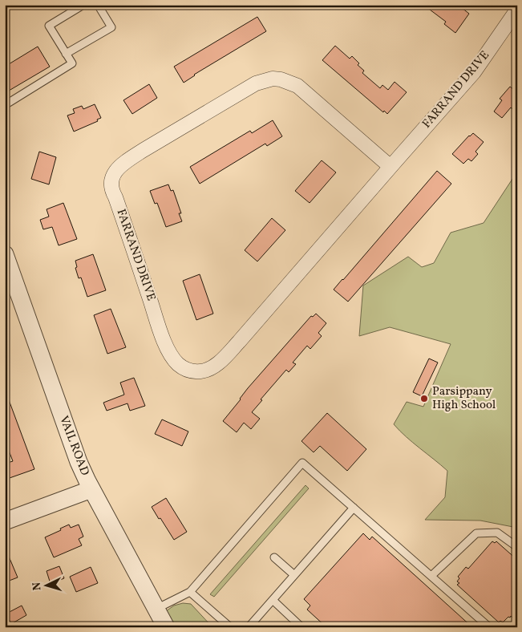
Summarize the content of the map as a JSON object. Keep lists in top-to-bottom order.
{
  "streets": {
    "street": ["FARRAND DRIVE", "VAIL ROAD"]
  },
  "places": ["Parsippany High School"],
  "north": "left"
}
